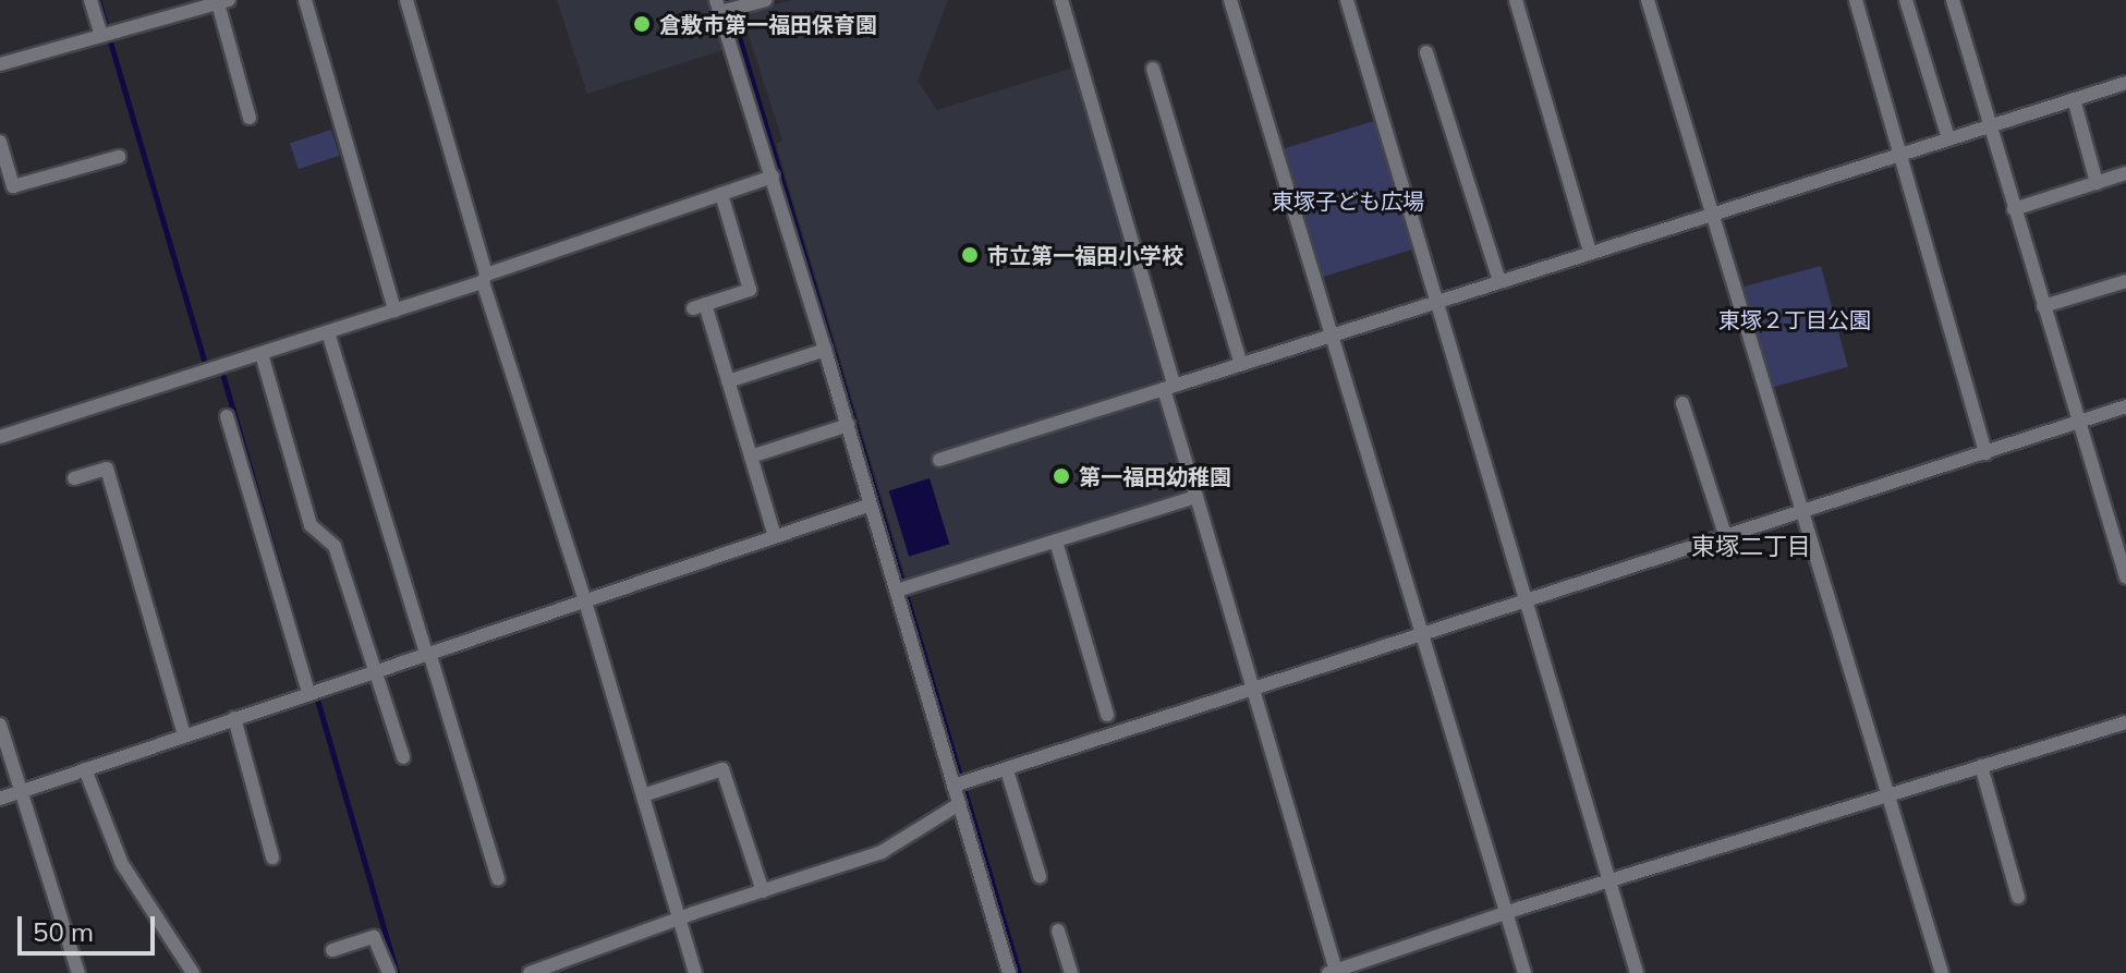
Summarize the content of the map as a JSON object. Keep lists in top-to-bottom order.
{
  "districts": ["東塚二丁目"],
  "parks": ["東塚子ども広場", "東塚２丁目公園"],
  "places": ["倉敷市第一福田保育園", "市立第一福田小学校", "第一福田幼稚園"],
  "scale_bar": "50 m"
}
